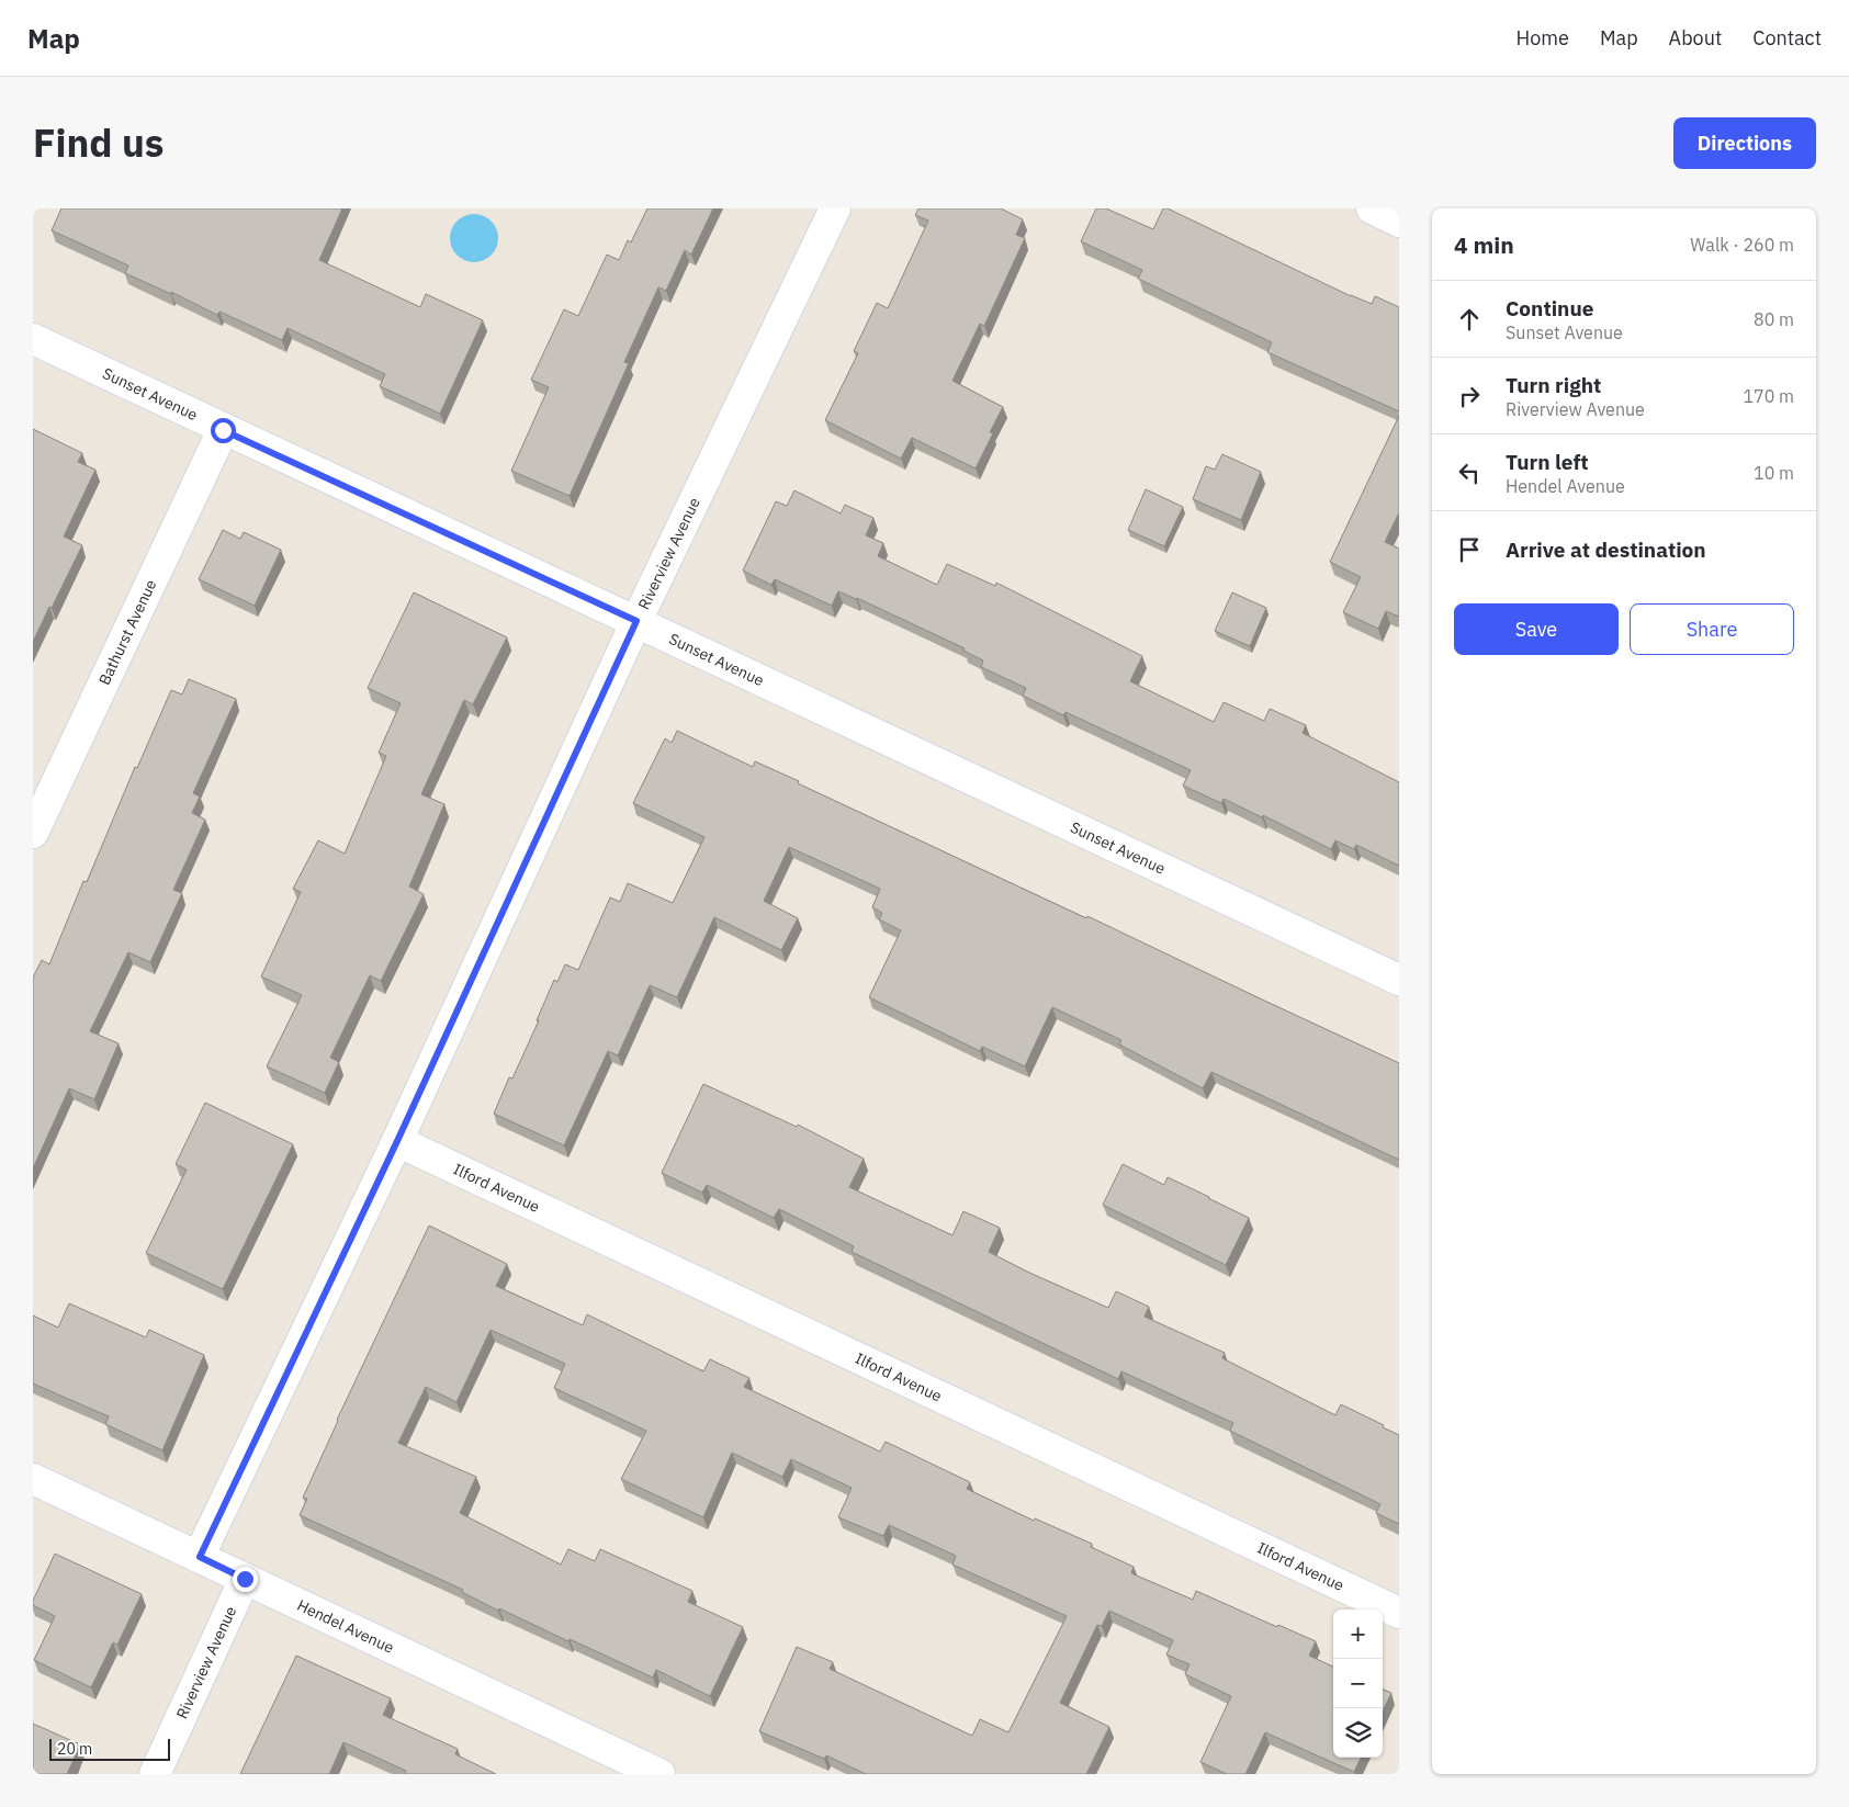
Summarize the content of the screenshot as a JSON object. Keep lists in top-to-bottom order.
{
  "streets": {
    "street": [
      "Sunset Avenue",
      "Riverview Avenue",
      "Bathurst Avenue",
      "Ilford Avenue",
      "Hendel Avenue"
    ]
  },
  "crossings": [
    ["Sunset Avenue", "Riverview Avenue"],
    ["Sunset Avenue", "Bathurst Avenue"],
    ["Riverview Avenue", "Ilford Avenue"],
    ["Riverview Avenue", "Hendel Avenue"]
  ],
  "scale_bar": "20 m",
  "page": {
    "header": "Map",
    "nav": [
      "Home",
      "Map",
      "About",
      "Contact"
    ],
    "title": "Find us",
    "buttons": [
      "Directions",
      ["Save", "Share"]
    ],
    "heading": ["4 min", "Walk · 260 m"],
    "list": [
      ["Continue", "Sunset Avenue", "80 m"],
      ["Turn right", "Riverview Avenue", "170 m"],
      ["Turn left", "Hendel Avenue", "10 m"],
      "Arrive at destination"
    ],
    "map_buttons": ["+", "−"],
    "scale": "20 m"
  }
}
